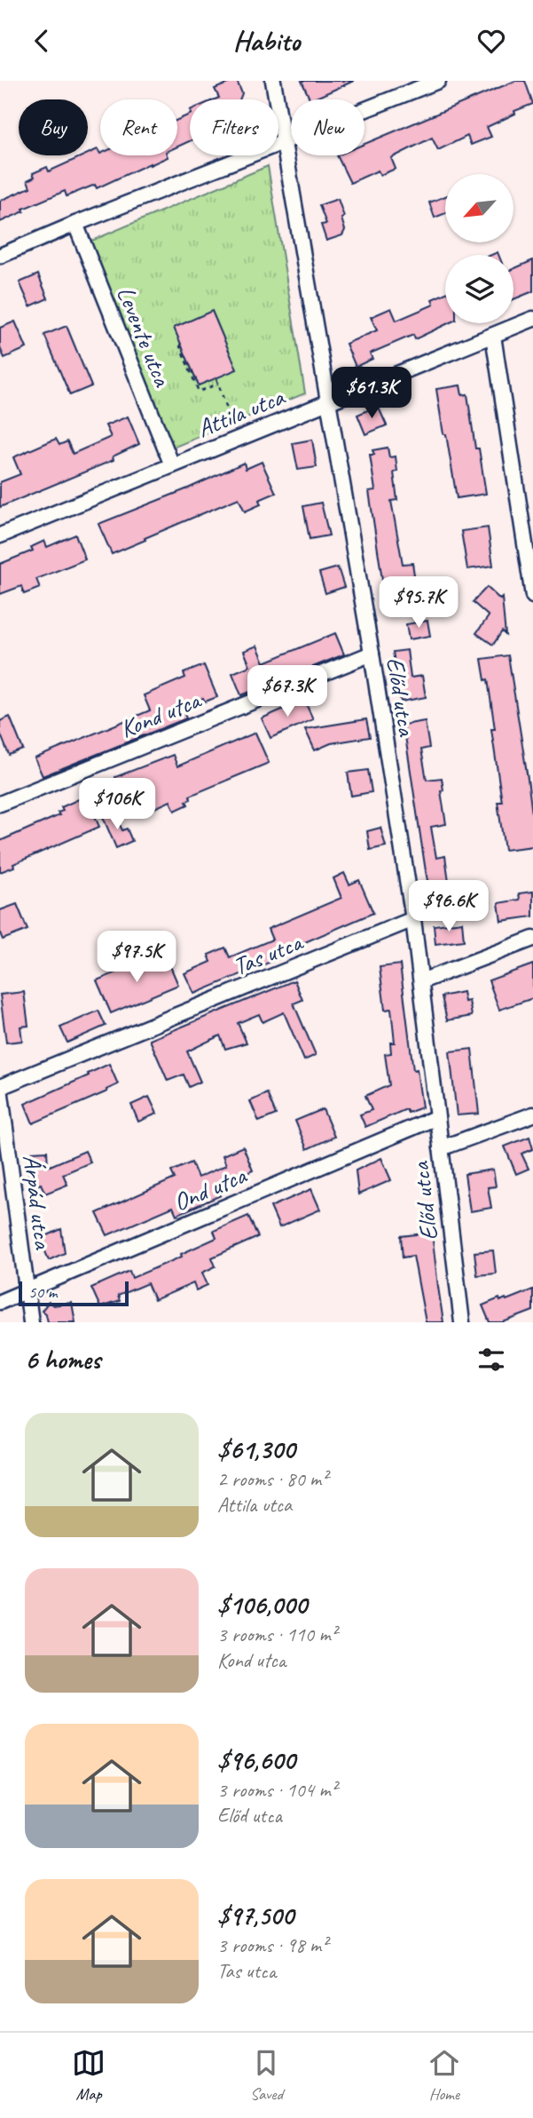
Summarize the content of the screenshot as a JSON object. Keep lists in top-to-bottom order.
{
  "streets": {
    "street": [
      "Levente utca",
      "Attila utca",
      "Előd utca",
      "Kond utca",
      "Tas utca",
      "Ond utca",
      "Árpád utca"
    ]
  },
  "crossings": [
    ["Levente utca", "Attila utca"],
    ["Attila utca", "Előd utca"],
    ["Előd utca", "Kond utca"],
    ["Előd utca", "Tas utca"],
    ["Előd utca", "Ond utca"],
    ["Tas utca", "Árpád utca"],
    ["Ond utca", "Árpád utca"]
  ],
  "scale_bar": "50 m",
  "north": "bottom left",
  "page": {
    "header": "Habito",
    "chip": [
      "Buy",
      "Rent",
      "Filters",
      "New"
    ],
    "price": [
      "$61.3K",
      "$95.7K",
      "$67.3K",
      "$106K",
      "$96.6K",
      "$97.5K"
    ],
    "scale": "50 m",
    "heading": "6 homes",
    "list": [
      {
        "name": "$61,300",
        "note": "2 rooms · 80 m² · Attila utca"
      },
      {
        "name": "$106,000",
        "note": "3 rooms · 110 m² · Kond utca"
      },
      {
        "name": "$96,600",
        "note": "3 rooms · 104 m² · Előd utca"
      },
      {
        "name": "$97,500",
        "note": "3 rooms · 98 m² · Tas utca"
      }
    ],
    "tabs": ["Map", "Saved", "Home"]
  }
}
